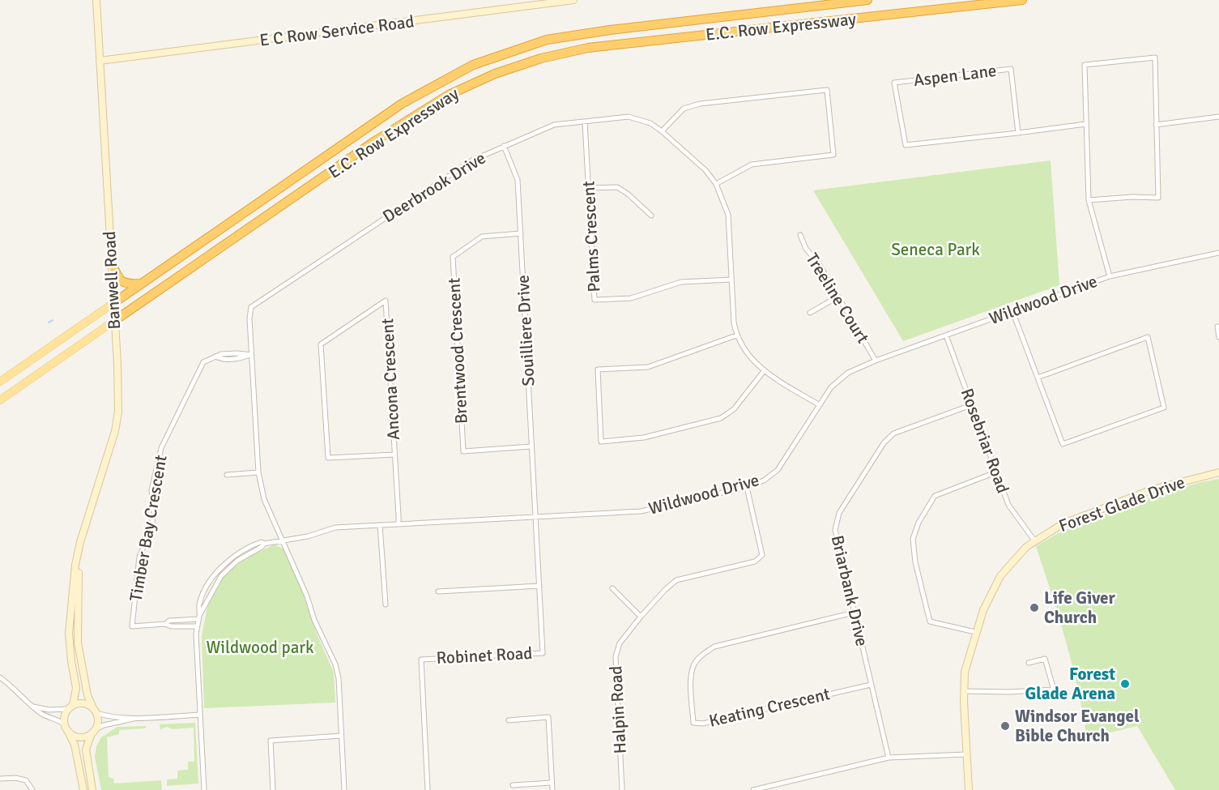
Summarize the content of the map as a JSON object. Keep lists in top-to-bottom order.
{
  "streets": {
    "highway": ["E.C. Row Expressway"],
    "main road": ["E C Row Service Road", "Banwell Road", "Forest Glade Drive"],
    "street": [
      "Aspen Lane",
      "Deerbrook Drive",
      "Palms Crescent",
      "Treeline Court",
      "Wildwood Drive",
      "Souilliere Drive",
      "Brentwood Crescent",
      "Ancona Crescent",
      "Rosebriar Road",
      "Timber Bay Crescent",
      "Briarbank Drive",
      "Robinet Road",
      "Keating Crescent",
      "Halpin Road"
    ]
  },
  "crossings": [
    ["E.C. Row Expressway", "Banwell Road"],
    ["E C Row Service Road", "Banwell Road"],
    ["Deerbrook Drive", "Palms Crescent"],
    ["Deerbrook Drive", "Wildwood Drive"],
    ["Deerbrook Drive", "Souilliere Drive"],
    ["Deerbrook Drive", "Timber Bay Crescent"],
    ["Treeline Court", "Wildwood Drive"],
    ["Wildwood Drive", "Souilliere Drive"],
    ["Wildwood Drive", "Ancona Crescent"],
    ["Wildwood Drive", "Rosebriar Road"],
    ["Wildwood Drive", "Timber Bay Crescent"],
    ["Wildwood Drive", "Robinet Road"],
    ["Wildwood Drive", "Halpin Road"],
    ["Souilliere Drive", "Brentwood Crescent"],
    ["Souilliere Drive", "Robinet Road"],
    ["Rosebriar Road", "Forest Glade Drive"],
    ["Rosebriar Road", "Briarbank Drive"],
    ["Briarbank Drive", "Keating Crescent"]
  ],
  "parks": ["Seneca Park", "Wildwood park"],
  "places": ["Life Giver Church", "Forest Glade Arena", "Windsor Evangel Bible Church"]
}
